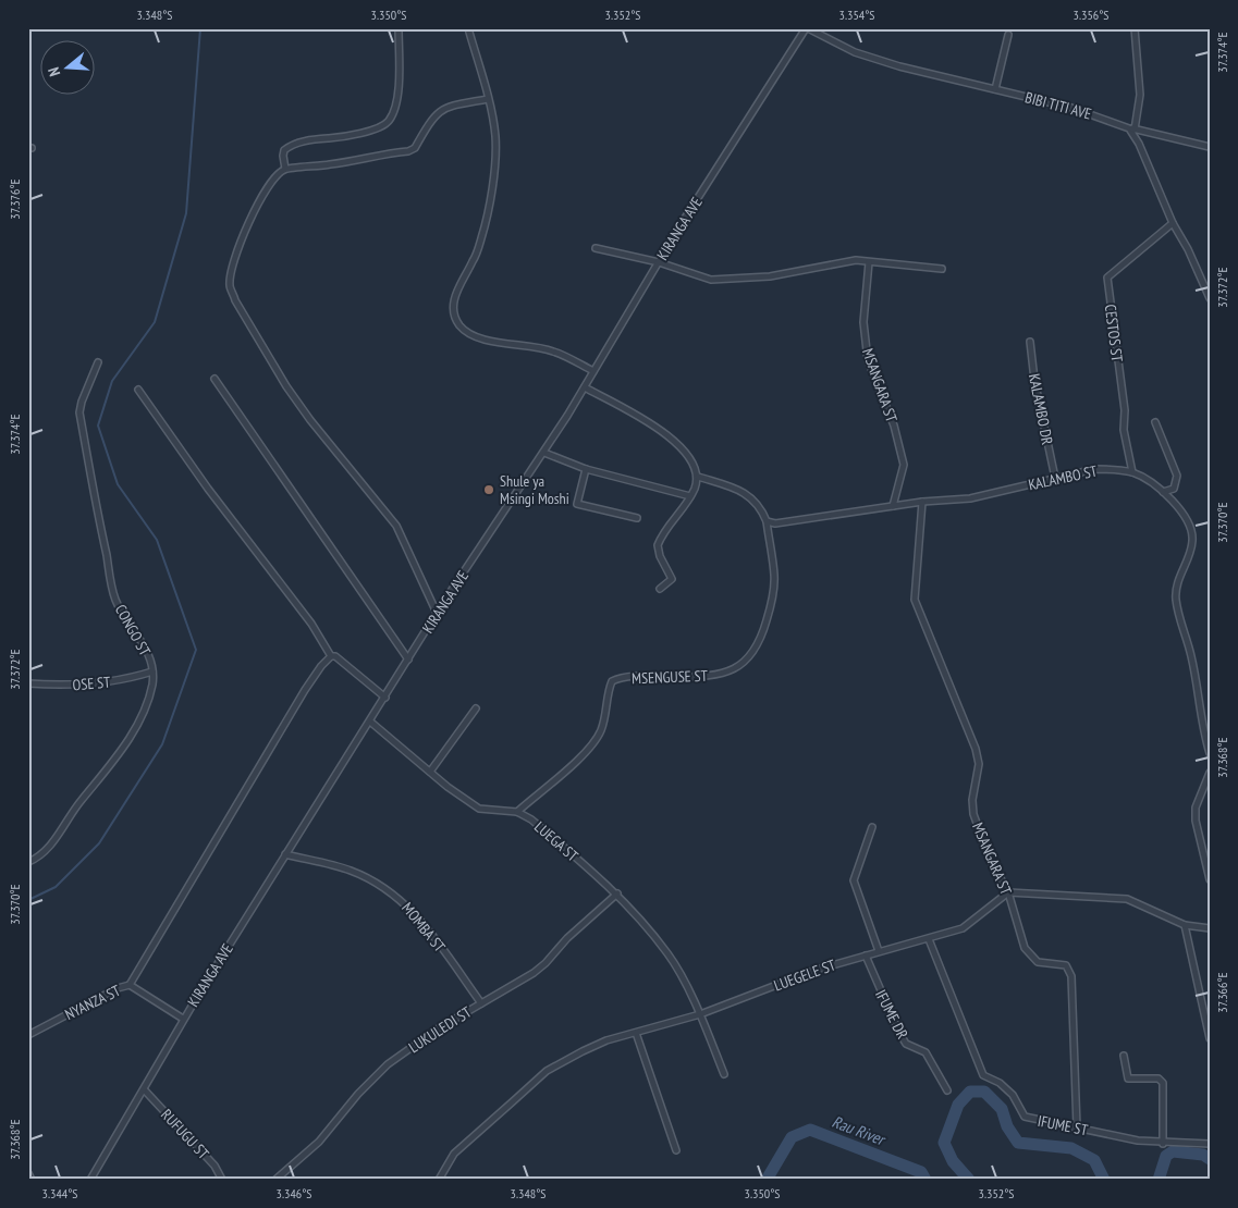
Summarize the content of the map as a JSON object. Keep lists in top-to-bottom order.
{
  "streets": {
    "street": [
      "BIBI TITI AVE",
      "KIRANGA AVE",
      "CESTOS ST",
      "MSANGARA ST",
      "KALAMBO DR",
      "KALAMBO ST",
      "CONGO ST",
      "MSENGUSE ST",
      "OSE ST",
      "LUEGA ST",
      "MOMBA ST",
      "LUEGELE ST",
      "NYANZA ST",
      "IFUME DR",
      "LUKULEDI ST",
      "IFUME ST",
      "RUFUGU ST"
    ]
  },
  "crossings": [
    ["BIBI TITI AVE", "KIRANGA AVE"],
    ["KIRANGA AVE", "LUEGA ST"],
    ["KIRANGA AVE", "MOMBA ST"],
    ["KIRANGA AVE", "NYANZA ST"],
    ["KIRANGA AVE", "RUFUGU ST"],
    ["CESTOS ST", "KALAMBO ST"],
    ["MSANGARA ST", "KALAMBO ST"],
    ["MSANGARA ST", "LUEGELE ST"],
    ["MSANGARA ST", "IFUME ST"],
    ["KALAMBO DR", "KALAMBO ST"],
    ["KALAMBO ST", "MSENGUSE ST"],
    ["CONGO ST", "OSE ST"],
    ["MSENGUSE ST", "LUEGA ST"],
    ["LUEGA ST", "LUEGELE ST"],
    ["LUEGA ST", "LUKULEDI ST"],
    ["MOMBA ST", "LUKULEDI ST"],
    ["LUEGELE ST", "IFUME DR"],
    ["LUEGELE ST", "IFUME ST"]
  ],
  "water": ["Rau River"],
  "places": ["Shule ya Msingi Moshi"],
  "north": "left",
  "coordinates": [
    "3.348°S",
    "3.350°S",
    "3.352°S",
    "3.354°S",
    "3.356°S",
    "37.374°E",
    "37.376°E",
    "37.372°E",
    "37.370°E",
    "37.368°E",
    "37.366°E",
    "3.344°S",
    "3.346°S"
  ]
}
